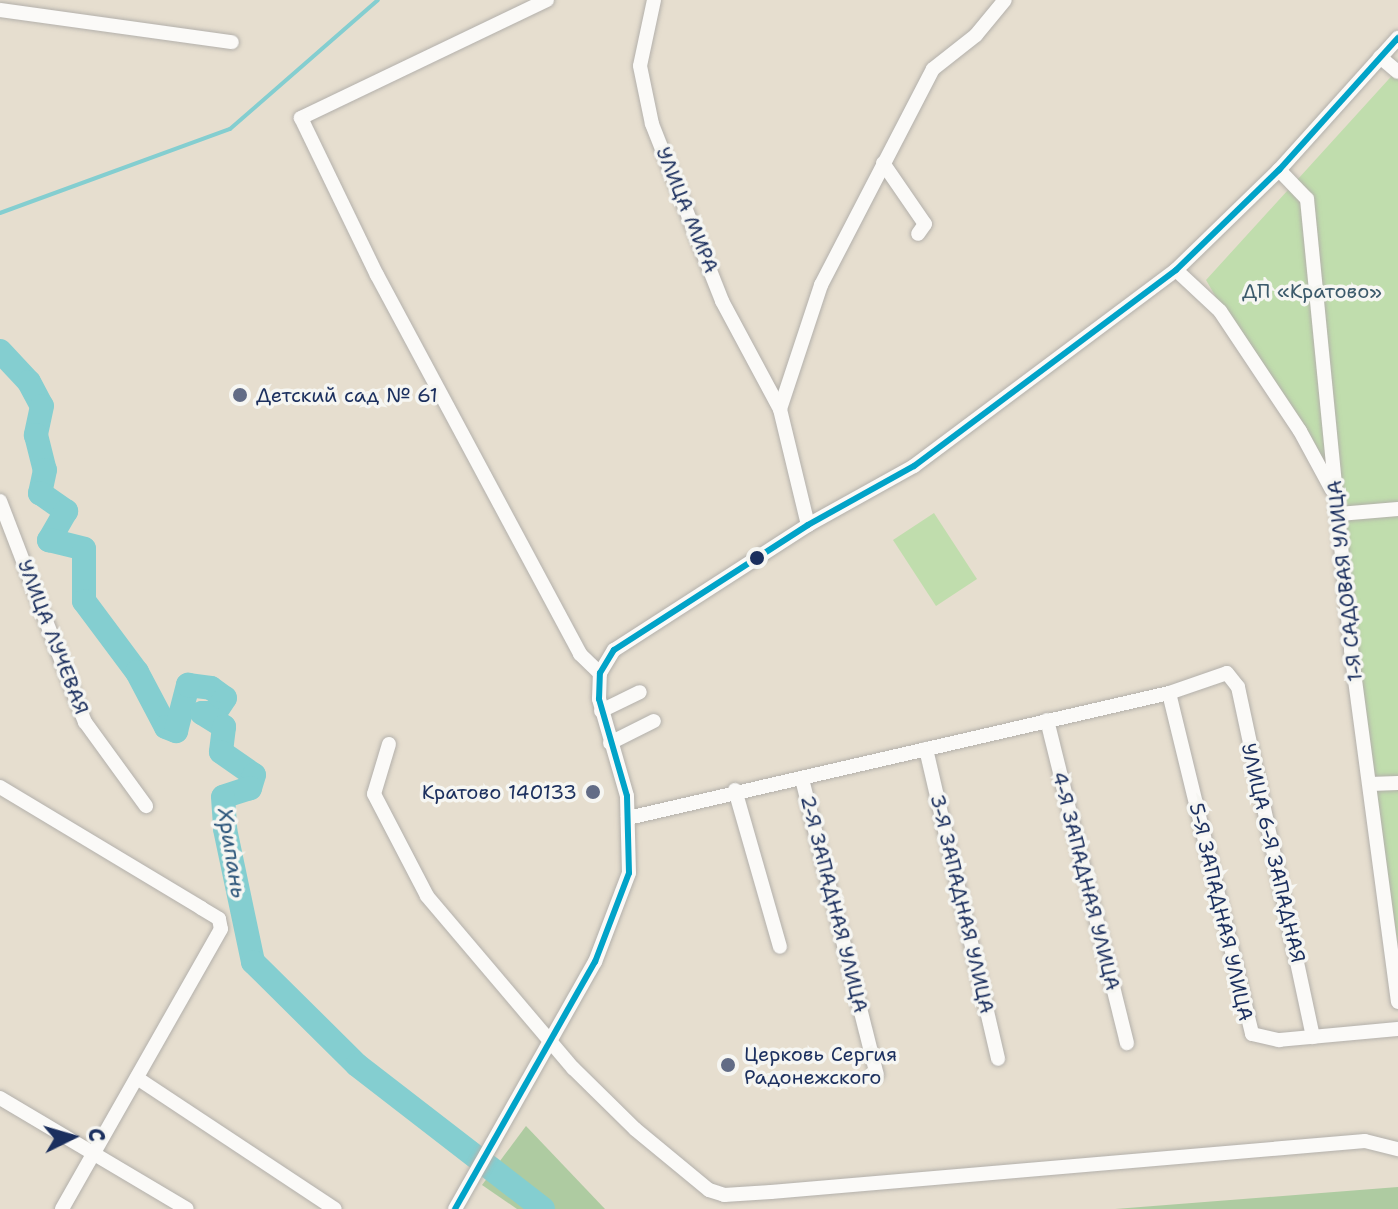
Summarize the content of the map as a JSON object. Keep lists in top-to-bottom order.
{
  "streets": {
    "street": [
      "УЛИЦА МИРА",
      "1-Я САДОВАЯ УЛИЦА",
      "УЛИЦА ЛУЧЕВАЯ",
      "УЛИЦА 6-Я ЗАПАДНАЯ",
      "4-Я ЗАПАДНАЯ УЛИЦА",
      "2-Я ЗАПАДНАЯ УЛИЦА",
      "3-Я ЗАПАДНАЯ УЛИЦА",
      "5-Я ЗАПАДНАЯ УЛИЦА"
    ]
  },
  "crossings": [
    ["УЛИЦА 6-Я ЗАПАДНАЯ", "5-Я ЗАПАДНАЯ УЛИЦА"]
  ],
  "water": ["Хрипань"],
  "parks": ["ДП «Кратово»"],
  "places": ["Детский сад № 61", "Кратово 140133", "Церковь Сергия Радонежского"],
  "north": "right"
}
